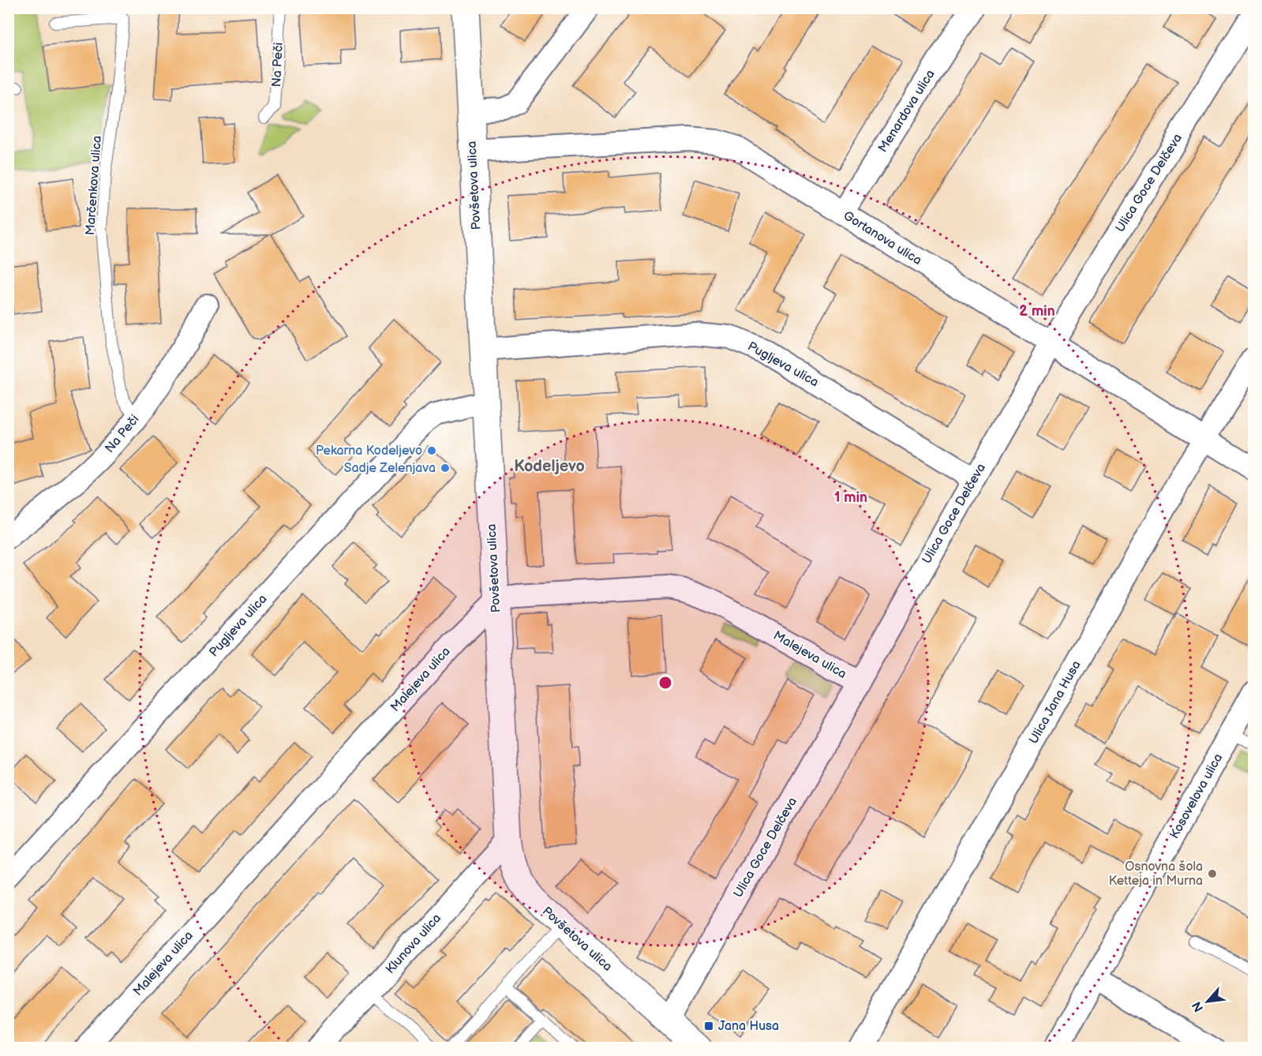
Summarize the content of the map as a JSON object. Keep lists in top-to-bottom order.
{
  "streets": {
    "street": [
      "Na Peči",
      "Menardova ulica",
      "Ulica Goce Delčeva",
      "Povšetova ulica",
      "Gortanova ulica",
      "Pugljeva ulica",
      "Malejeva ulica",
      "Ulica Jana Husa",
      "Kosovelova ulica",
      "Klunova ulica"
    ],
    "lane": ["Marčenkova ulica"]
  },
  "crossings": [
    ["Na Peči", "Marčenkova ulica"],
    ["Menardova ulica", "Gortanova ulica"],
    ["Ulica Goce Delčeva", "Povšetova ulica"],
    ["Ulica Goce Delčeva", "Gortanova ulica"],
    ["Ulica Goce Delčeva", "Pugljeva ulica"],
    ["Ulica Goce Delčeva", "Malejeva ulica"],
    ["Povšetova ulica", "Gortanova ulica"],
    ["Povšetova ulica", "Pugljeva ulica"],
    ["Povšetova ulica", "Malejeva ulica"],
    ["Povšetova ulica", "Klunova ulica"],
    ["Gortanova ulica", "Ulica Jana Husa"]
  ],
  "districts": ["Kodeljevo"],
  "places": {
    "other": ["Pekarna Kodeljevo", "Sadje Zelenjava", "Osnovna šola Ketteja in Murna"],
    "transit": ["Jana Husa"]
  },
  "north": "bottom left",
  "rings": ["2 min", "1 min"]
}
